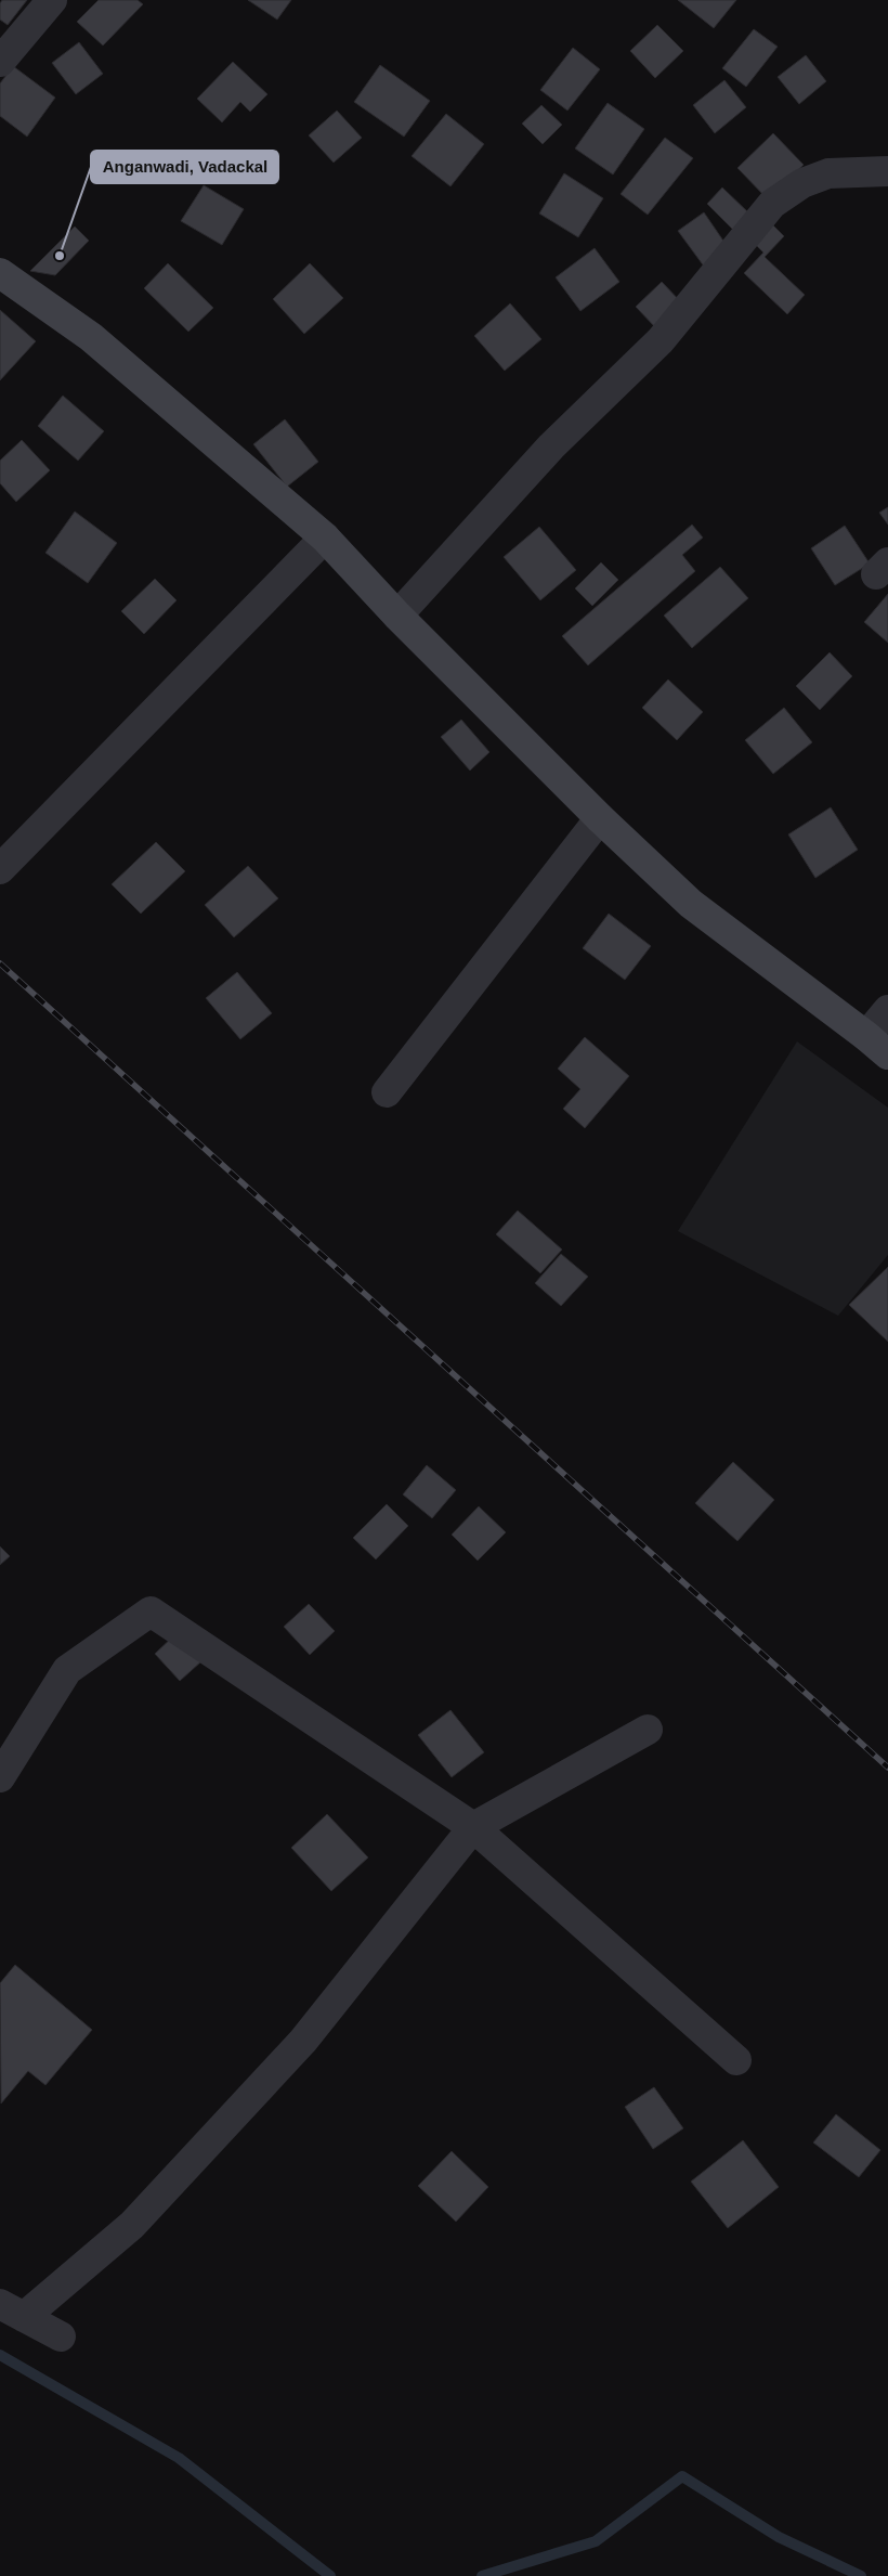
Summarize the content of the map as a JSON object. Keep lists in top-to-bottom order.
{
  "places": ["Anganwadi, Vadackal"]
}
